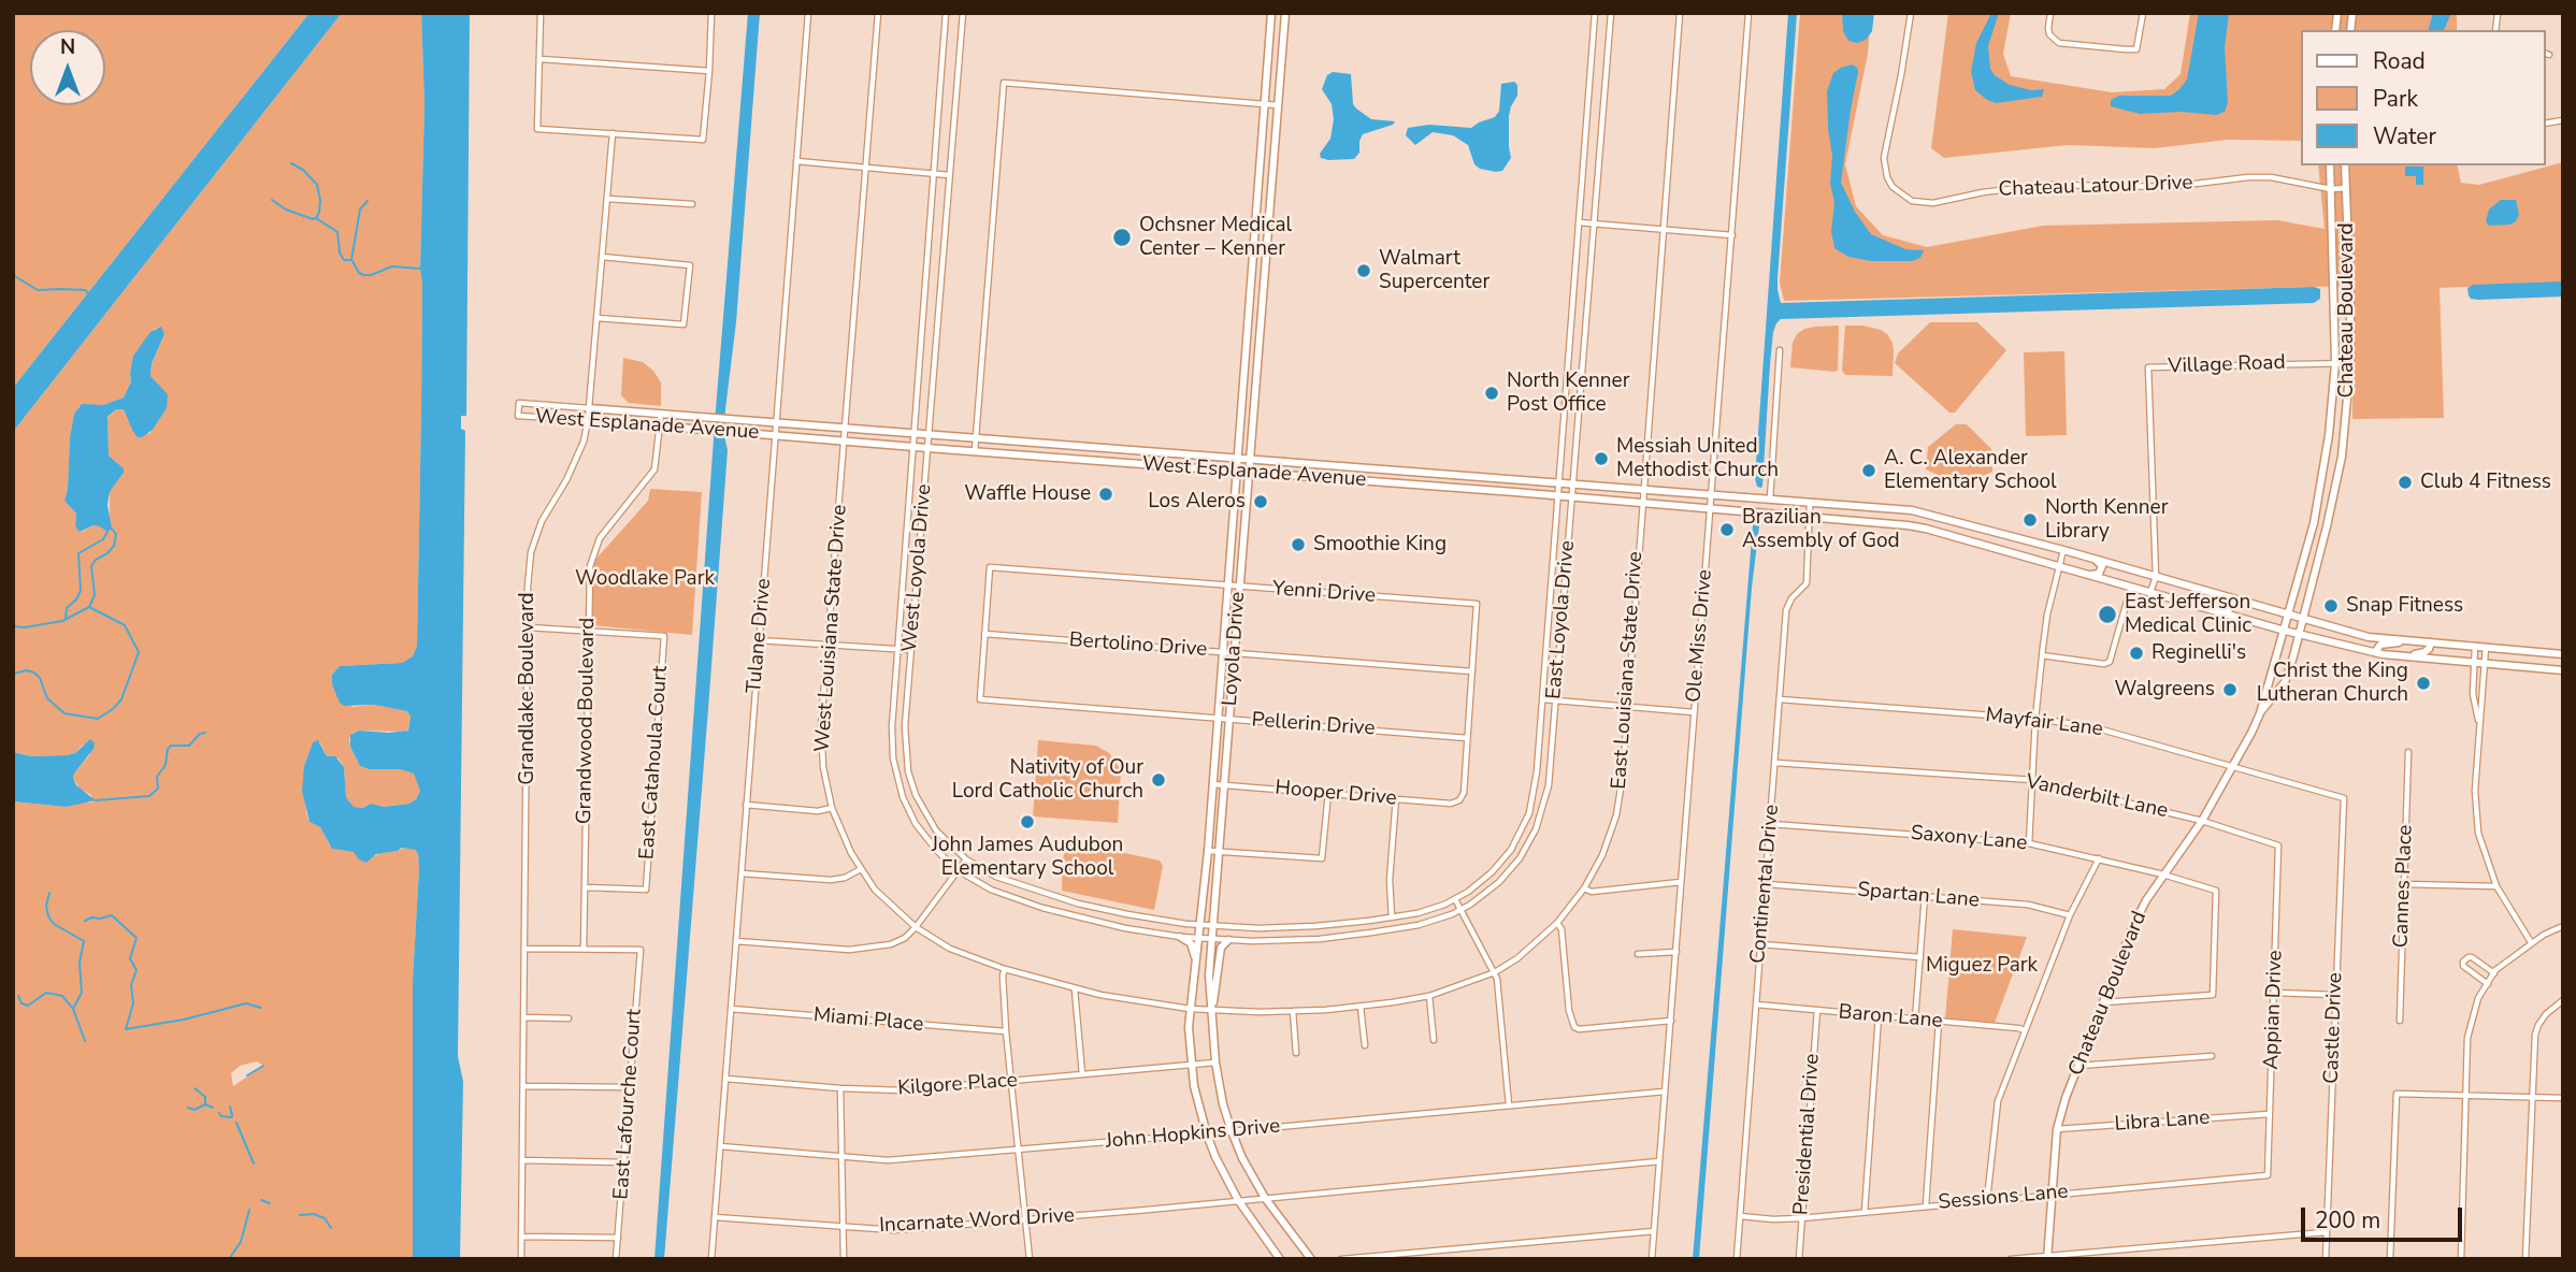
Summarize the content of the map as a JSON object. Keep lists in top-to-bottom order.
{
  "streets": {
    "main road": ["Chateau Boulevard", "West Esplanade Avenue", "Loyola Drive"],
    "street": [
      "Chateau Latour Drive",
      "Village Road",
      "West Loyola Drive",
      "Yenni Drive",
      "East Loyola Drive",
      "West Louisiana State Drive",
      "Tulane Drive",
      "Ole Miss Drive",
      "Bertolino Drive",
      "East Louisiana State Drive",
      "Grandlake Boulevard",
      "Grandwood Boulevard",
      "Mayfair Lane",
      "Pellerin Drive",
      "East Catahoula Court",
      "Hooper Drive",
      "Vanderbilt Lane",
      "Saxony Lane",
      "Continental Drive",
      "Cannes Place",
      "Spartan Lane",
      "Appian Drive",
      "Baron Lane",
      "Miami Place",
      "Castle Drive",
      "Kilgore Place",
      "East Lafourche Court",
      "Libra Lane",
      "John Hopkins Drive",
      "Presidential Drive",
      "Sessions Lane",
      "Incarnate Word Drive"
    ]
  },
  "crossings": [
    ["Chateau Latour Drive", "Chateau Boulevard"],
    ["Chateau Boulevard", "Village Road"],
    ["Chateau Boulevard", "West Esplanade Avenue"],
    ["Chateau Boulevard", "Mayfair Lane"],
    ["Chateau Boulevard", "Vanderbilt Lane"],
    ["Chateau Boulevard", "Saxony Lane"],
    ["Chateau Boulevard", "Libra Lane"],
    ["Chateau Boulevard", "Sessions Lane"],
    ["Village Road", "West Esplanade Avenue"],
    ["West Esplanade Avenue", "West Loyola Drive"],
    ["West Esplanade Avenue", "East Loyola Drive"],
    ["West Esplanade Avenue", "West Louisiana State Drive"],
    ["West Esplanade Avenue", "Tulane Drive"],
    ["West Esplanade Avenue", "Ole Miss Drive"],
    ["West Esplanade Avenue", "Loyola Drive"],
    ["West Esplanade Avenue", "East Louisiana State Drive"],
    ["West Esplanade Avenue", "Grandlake Boulevard"],
    ["West Esplanade Avenue", "Grandwood Boulevard"],
    ["West Esplanade Avenue", "Continental Drive"],
    ["West Loyola Drive", "East Loyola Drive"],
    ["West Loyola Drive", "Loyola Drive"],
    ["Yenni Drive", "Bertolino Drive"],
    ["Yenni Drive", "Loyola Drive"],
    ["Yenni Drive", "Pellerin Drive"],
    ["East Loyola Drive", "Loyola Drive"],
    ["West Louisiana State Drive", "Loyola Drive"],
    ["West Louisiana State Drive", "East Louisiana State Drive"],
    ["Tulane Drive", "Miami Place"],
    ["Tulane Drive", "Kilgore Place"],
    ["Tulane Drive", "John Hopkins Drive"],
    ["Tulane Drive", "Incarnate Word Drive"],
    ["Ole Miss Drive", "John Hopkins Drive"],
    ["Bertolino Drive", "Loyola Drive"],
    ["Bertolino Drive", "Pellerin Drive"],
    ["Loyola Drive", "East Louisiana State Drive"],
    ["Loyola Drive", "Pellerin Drive"],
    ["Loyola Drive", "Hooper Drive"],
    ["Loyola Drive", "Kilgore Place"],
    ["Loyola Drive", "John Hopkins Drive"],
    ["Loyola Drive", "Incarnate Word Drive"],
    ["Grandwood Boulevard", "East Catahoula Court"],
    ["Grandwood Boulevard", "East Lafourche Court"],
    ["Mayfair Lane", "Continental Drive"],
    ["Mayfair Lane", "Castle Drive"],
    ["Pellerin Drive", "Hooper Drive"],
    ["Vanderbilt Lane", "Continental Drive"],
    ["Vanderbilt Lane", "Appian Drive"],
    ["Saxony Lane", "Continental Drive"],
    ["Continental Drive", "Spartan Lane"],
    ["Continental Drive", "Baron Lane"],
    ["Continental Drive", "Sessions Lane"],
    ["Appian Drive", "Libra Lane"],
    ["Appian Drive", "Sessions Lane"],
    ["Baron Lane", "Presidential Drive"],
    ["Presidential Drive", "Sessions Lane"]
  ],
  "parks": ["Woodlake Park", "Miguez Park"],
  "places": [
    "Ochsner Medical Center – Kenner",
    "Walmart Supercenter",
    "North Kenner Post Office",
    "Messiah United Methodist Church",
    "A. C. Alexander Elementary School",
    "Club 4 Fitness",
    "Waffle House",
    "Los Aleros",
    "North Kenner Library",
    "Brazilian Assembly of God",
    "Smoothie King",
    "Snap Fitness",
    "East Jefferson Medical Clinic",
    "Reginelli's",
    "Christ the King Lutheran Church",
    "Walgreens",
    "Nativity of Our Lord Catholic Church",
    "John James Audubon Elementary School"
  ],
  "legend": ["Road", "Park", "Water"],
  "scale_bar": "200 m",
  "north": "top"
}
